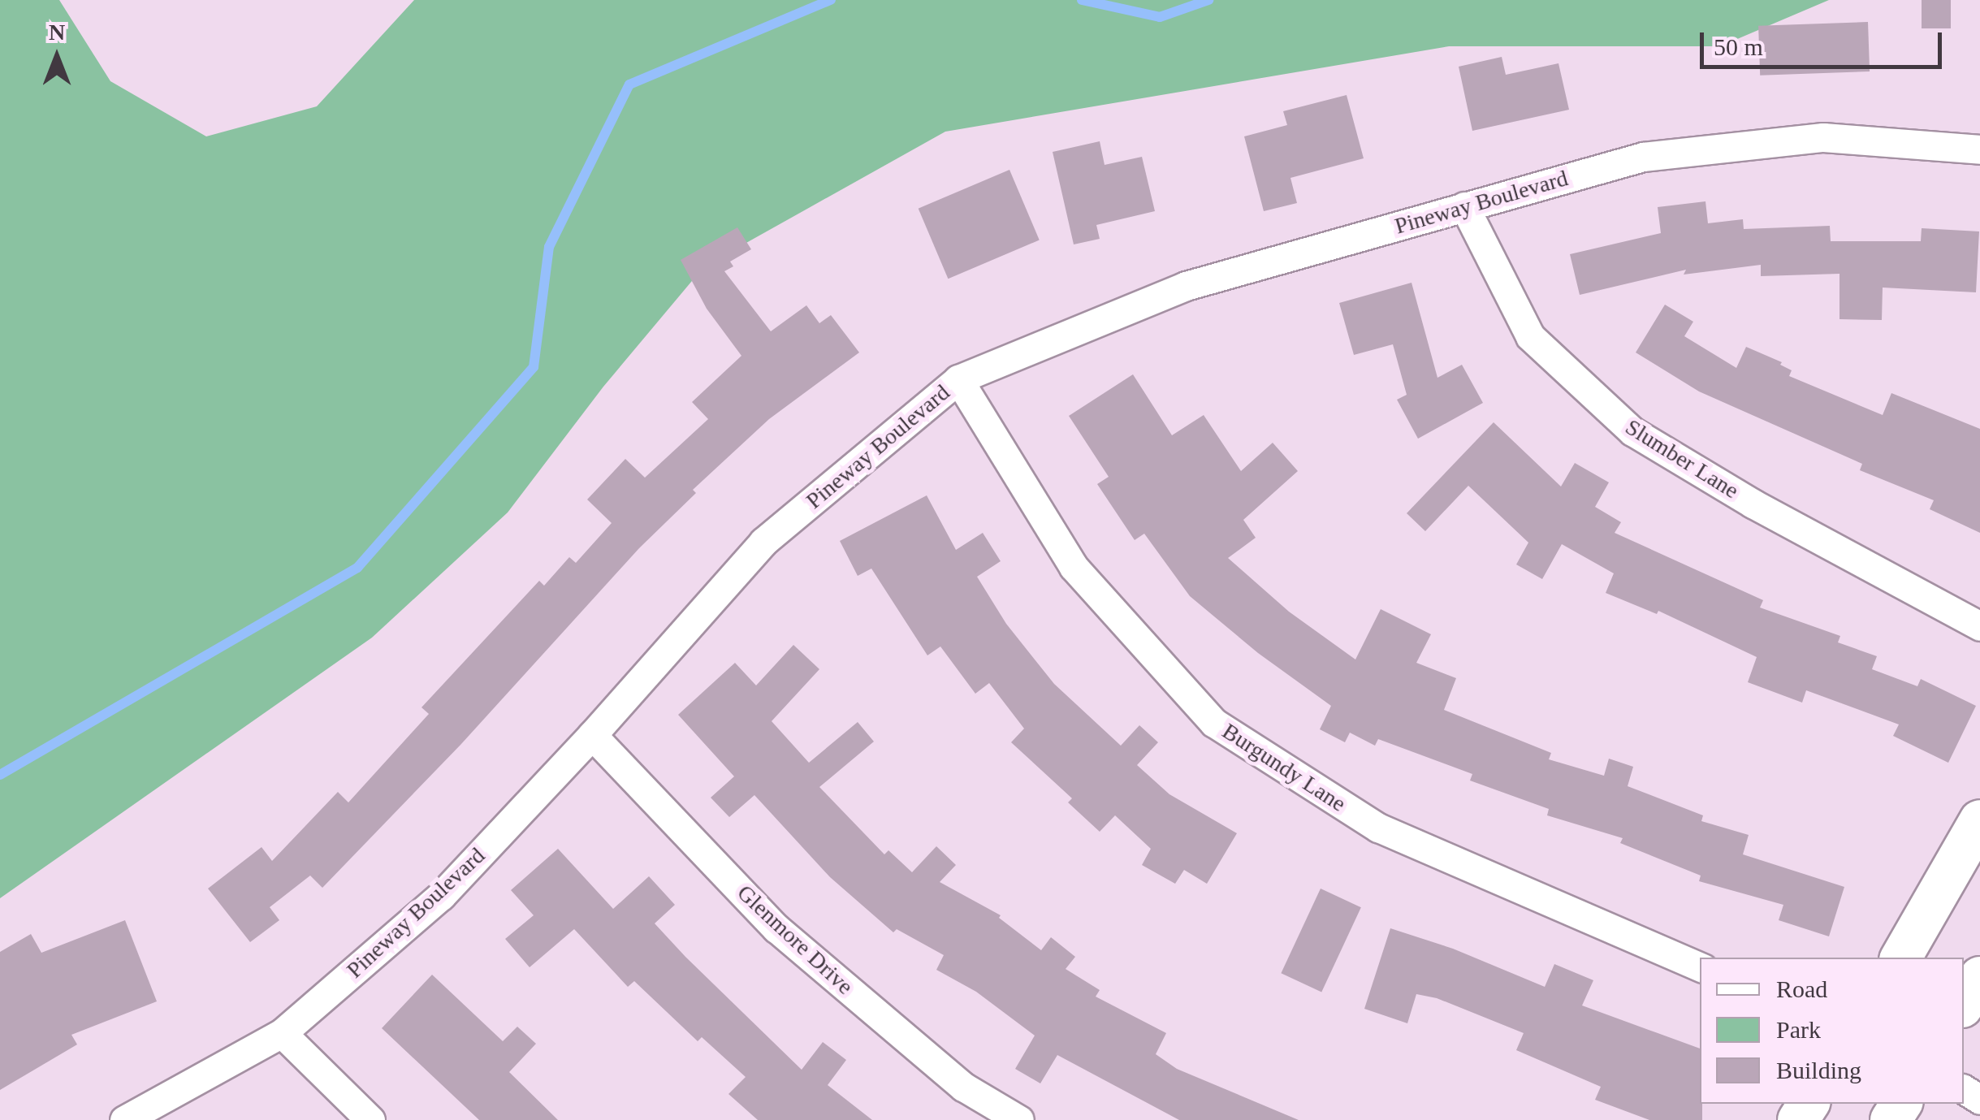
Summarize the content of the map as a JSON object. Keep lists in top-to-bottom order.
{
  "streets": {
    "street": [
      "Pineway Boulevard",
      "Slumber Lane",
      "Burgundy Lane",
      "Glenmore Drive"
    ]
  },
  "crossings": [
    ["Pineway Boulevard", "Slumber Lane"],
    ["Pineway Boulevard", "Burgundy Lane"],
    ["Pineway Boulevard", "Glenmore Drive"]
  ],
  "legend": ["Road", "Park", "Building"],
  "scale_bar": "50 m",
  "north": "top"
}
